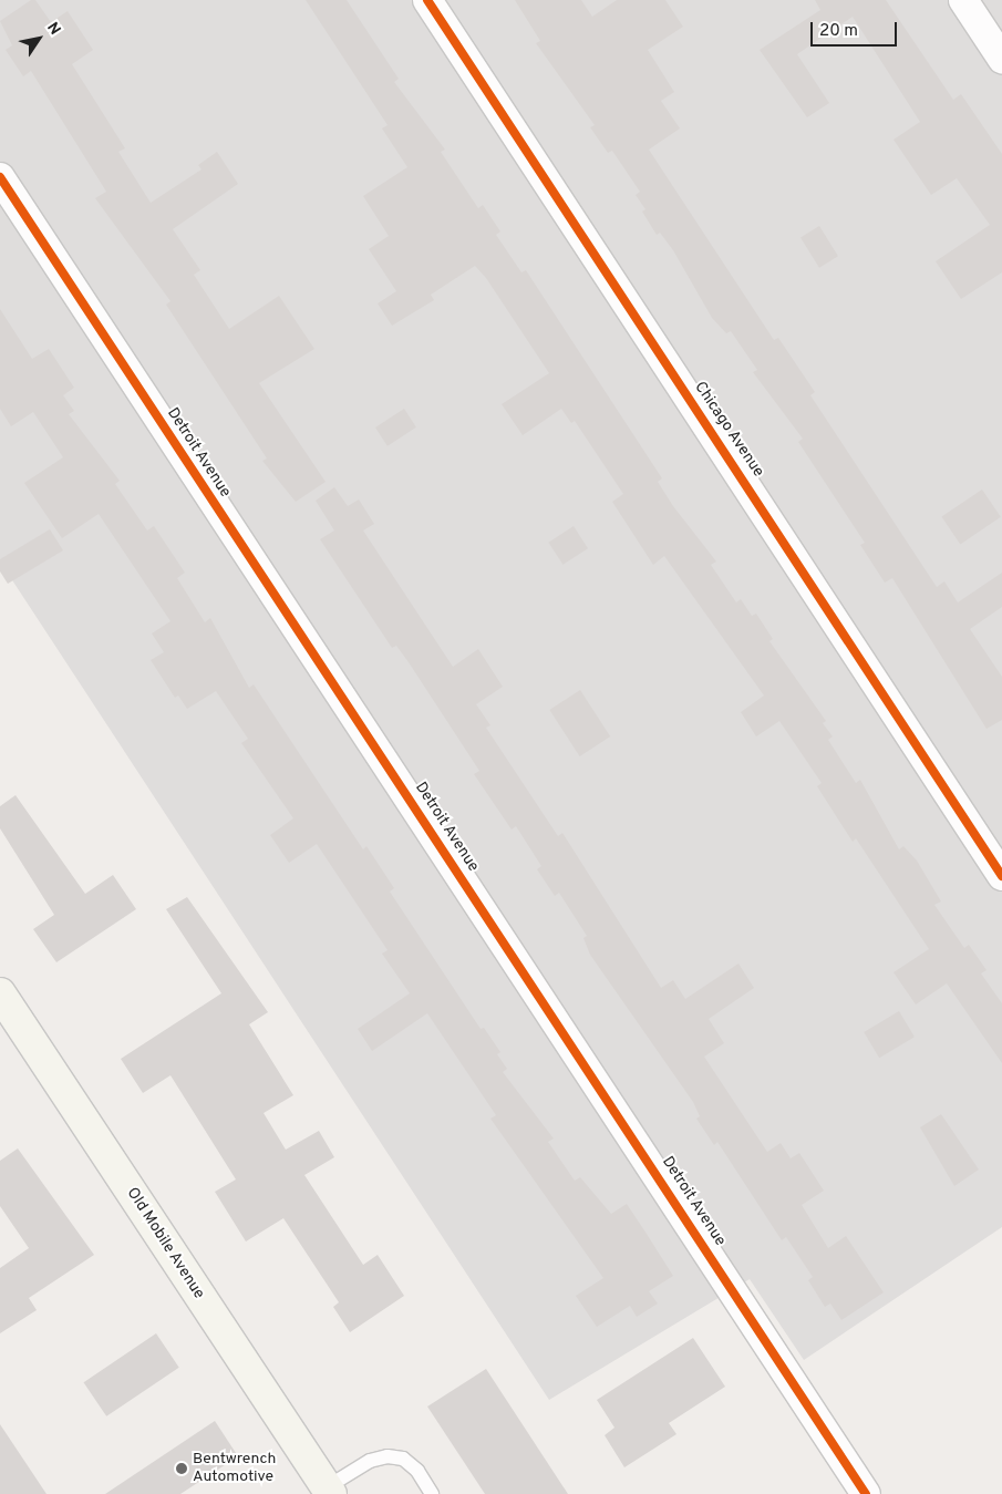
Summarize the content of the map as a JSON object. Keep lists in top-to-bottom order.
{
  "streets": {
    "main road": ["Old Mobile Avenue"],
    "street": ["Chicago Avenue", "Detroit Avenue"]
  },
  "places": ["Bentwrench Automotive"],
  "scale_bar": "20 m",
  "north": "top right"
}
